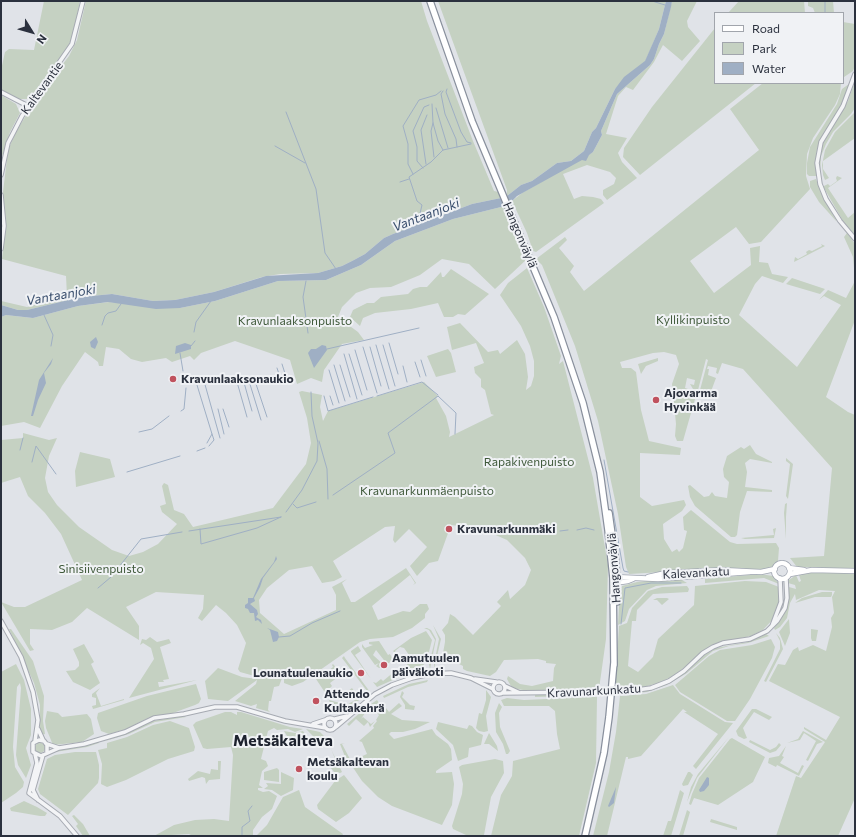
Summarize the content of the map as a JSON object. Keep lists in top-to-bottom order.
{
  "streets": {
    "highway": ["Hangonväylä"],
    "main road": ["Kalevankatu"],
    "street": ["Kaltevantie", "Kravunarkunkatu"]
  },
  "crossings": [
    ["Hangonväylä", "Kalevankatu"],
    ["Kalevankatu", "Kravunarkunkatu"]
  ],
  "districts": ["Metsäkalteva"],
  "water": ["Vantaanjoki"],
  "parks": [
    "Kyllikinpuisto",
    "Kravunlaaksonpuisto",
    "Rapakivenpuisto",
    "Kravunarkunmäenpuisto",
    "Sinisiivenpuisto"
  ],
  "places": [
    "Kravunlaaksonaukio",
    "Ajovarma Hyvinkää",
    "Kravunarkunmäki",
    "Aamutuulen päiväkoti",
    "Lounatuulenaukio",
    "Attendo Kultakehrä",
    "Metsäkaltevan koulu"
  ],
  "legend": ["Road", "Park", "Water"],
  "north": "bottom right"
}
